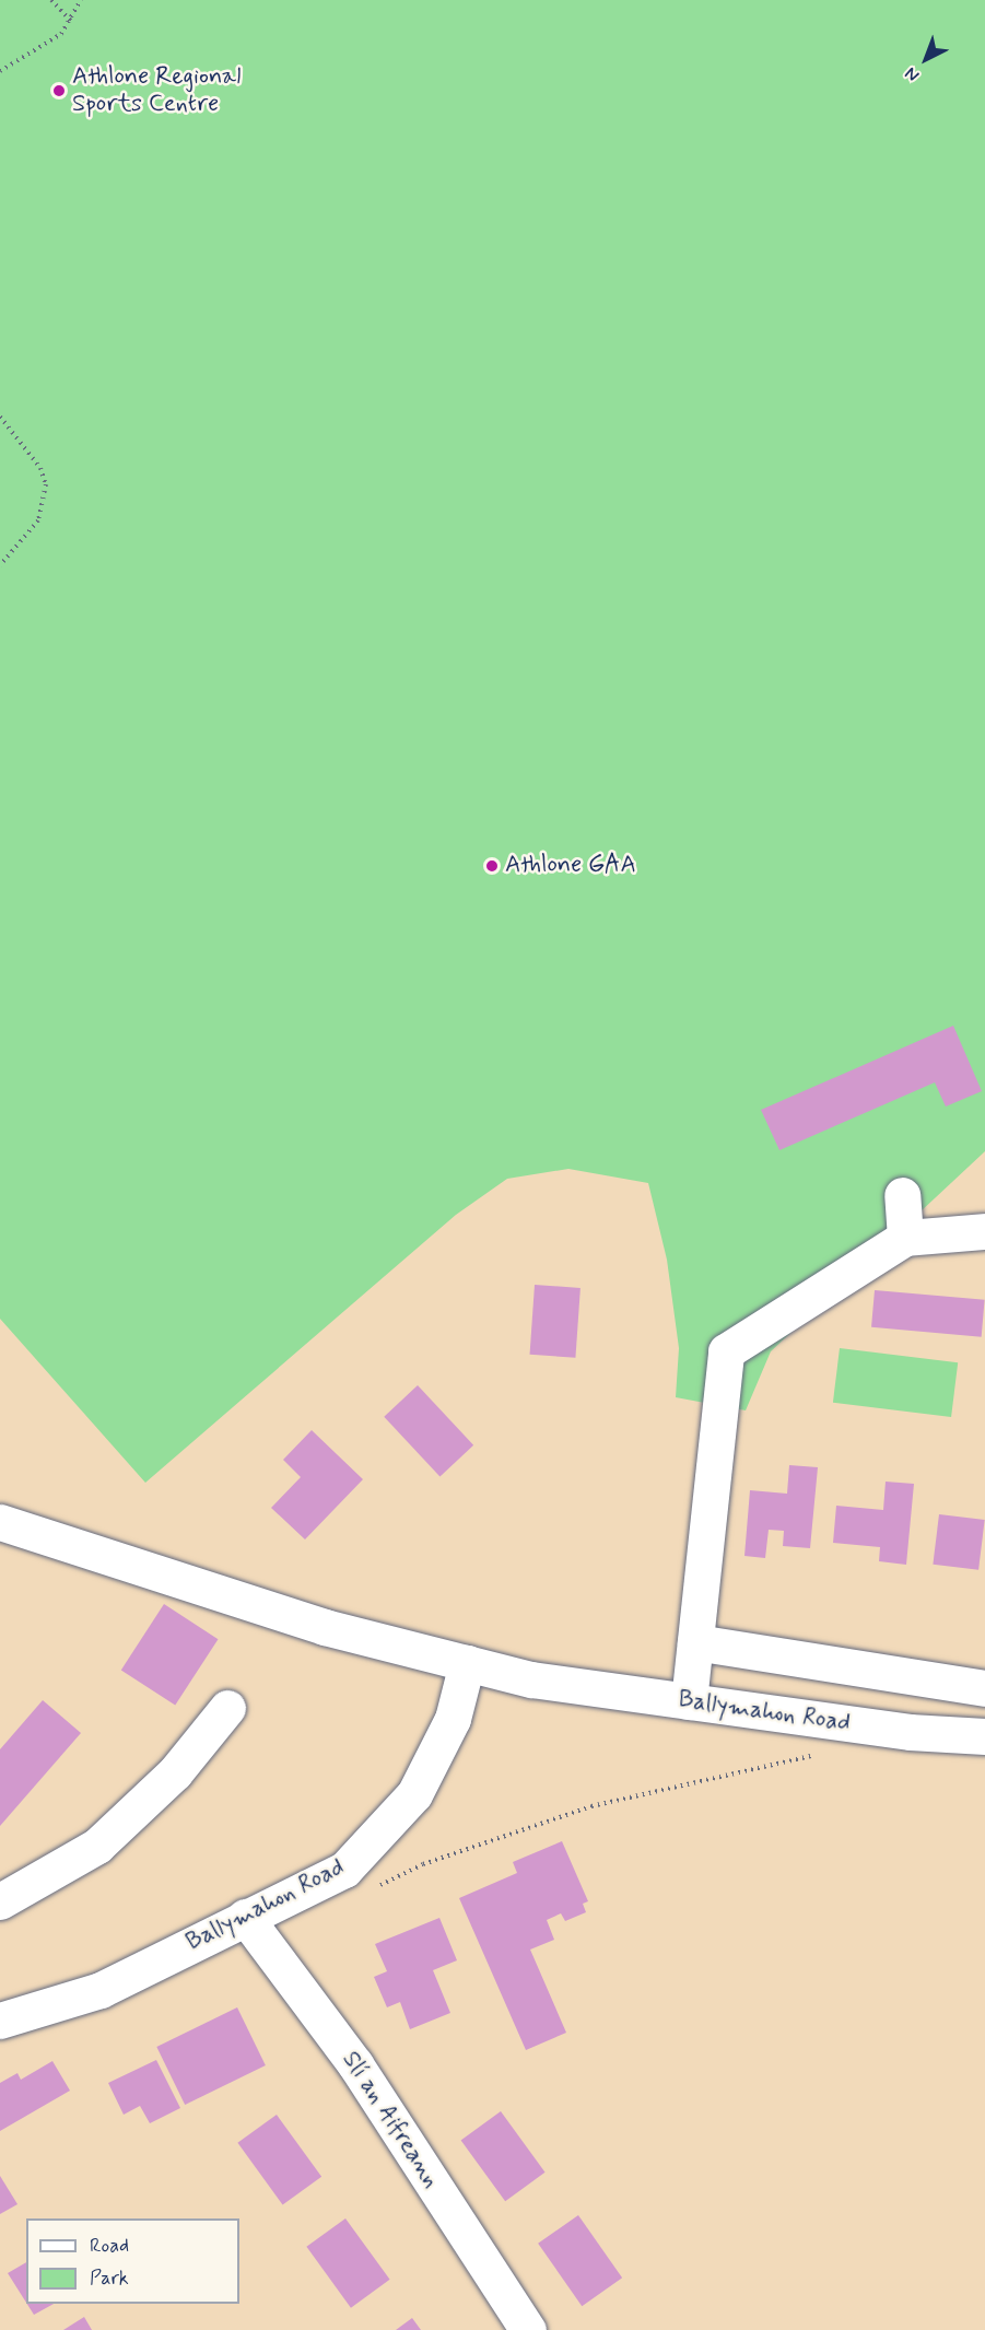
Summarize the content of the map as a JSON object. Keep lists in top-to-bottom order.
{
  "streets": {
    "street": ["Ballymahon Road", "Slí an Aifreann"]
  },
  "crossings": [
    ["Ballymahon Road", "Slí an Aifreann"]
  ],
  "places": ["Athlone Regional Sports Centre", "Athlone GAA"],
  "legend": ["Road", "Park"],
  "north": "bottom left"
}
